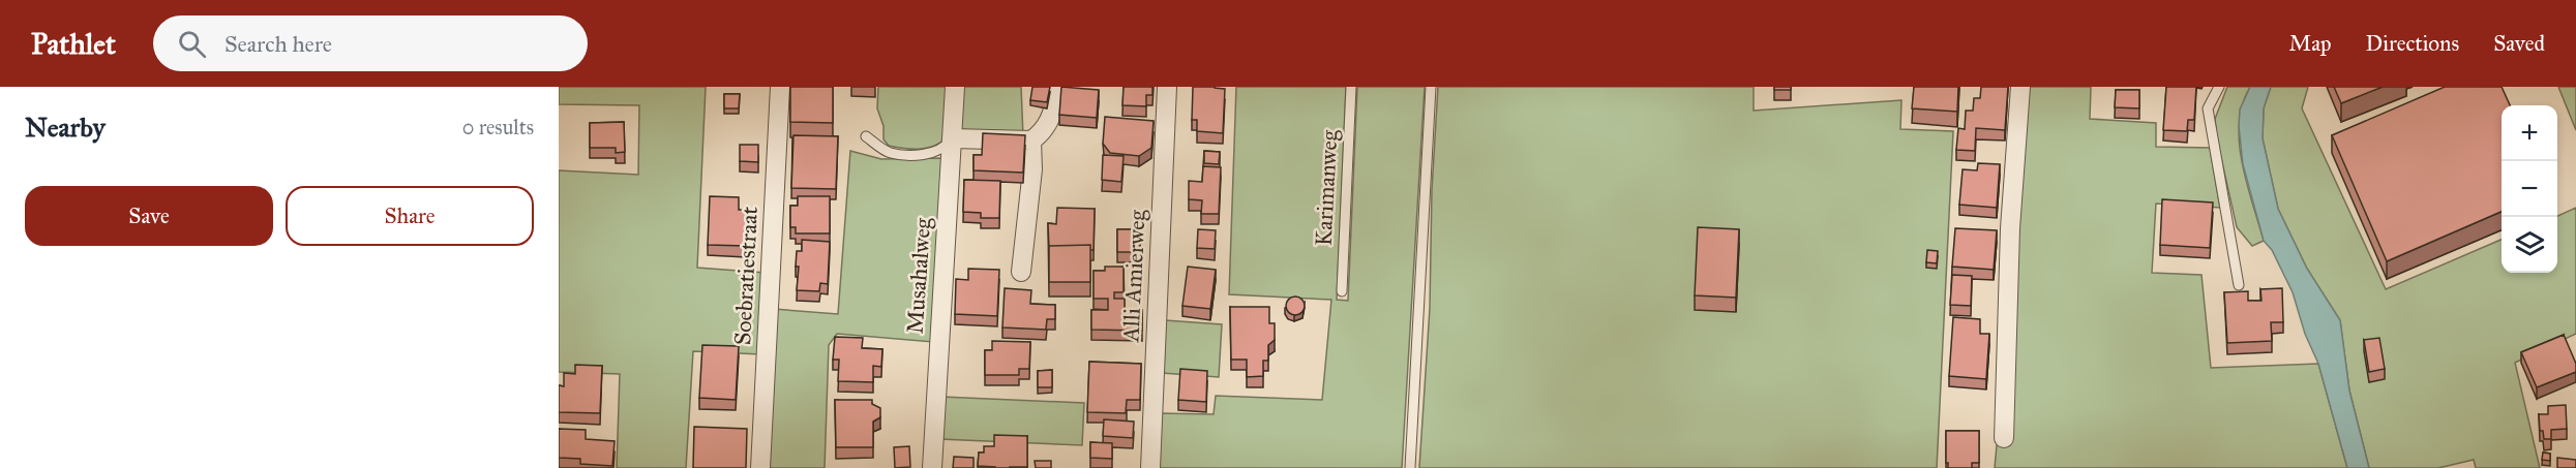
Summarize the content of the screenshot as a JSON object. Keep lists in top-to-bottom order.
{
  "streets": {
    "street": ["Soebratiestraat", "Musahalweg", "Alli Amierweg"],
    "lane": ["Karimanweg"]
  },
  "page": {
    "header": "Pathlet",
    "search": "Search here",
    "nav": ["Map", "Directions", "Saved"],
    "heading": ["Nearby", "0 results"],
    "map_buttons": ["+", "−"],
    "buttons": ["Save", "Share"]
  }
}
